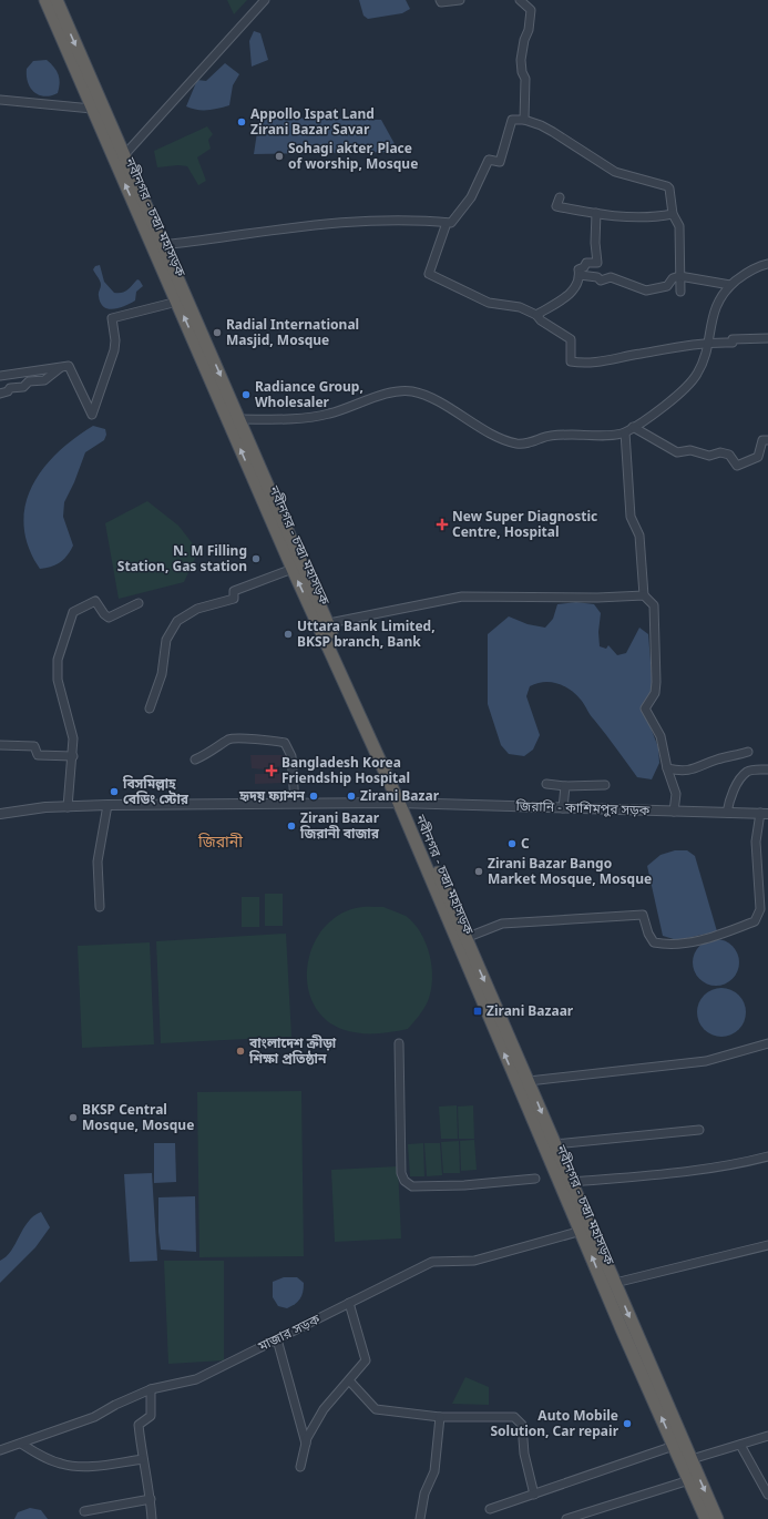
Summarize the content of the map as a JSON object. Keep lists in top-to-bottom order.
{
  "streets": {
    "highway": ["নবীনগর - চন্দ্রা মহাসড়ক"],
    "street": ["জিরানি - কাশিমপুর সড়ক", "মাজার সড়ক"]
  },
  "crossings": [
    ["নবীনগর - চন্দ্রা মহাসড়ক", "জিরানি - কাশিমপুর সড়ক"],
    ["নবীনগর - চন্দ্রা মহাসড়ক", "মাজার সড়ক"]
  ],
  "districts": ["জিরানী"],
  "places": {
    "other": [
      "Appollo Ispat Land Zirani Bazar Savar",
      "Sohagi akter, Place of worship, Mosque",
      "Radial International Masjid, Mosque",
      "Radiance Group, Wholesaler",
      "N. M Filling Station, Gas station",
      "Uttara Bank Limited, BKSP branch, Bank",
      "বিসমিল্লাহ বেডিং স্টোর",
      "হৃদয় ফ্যাশন",
      "Zirani Bazar",
      "Zirani Bazar জিরানী বাজার",
      "C",
      "Zirani Bazar Bango Market Mosque, Mosque",
      "বাংলাদেশ ক্রীড়া শিক্ষা প্রতিষ্ঠান",
      "BKSP Central Mosque, Mosque",
      "Auto Mobile Solution, Car repair"
    ],
    "health": ["New Super Diagnostic Centre, Hospital", "Bangladesh Korea Friendship Hospital"],
    "transit": ["Zirani Bazaar"]
  }
}
